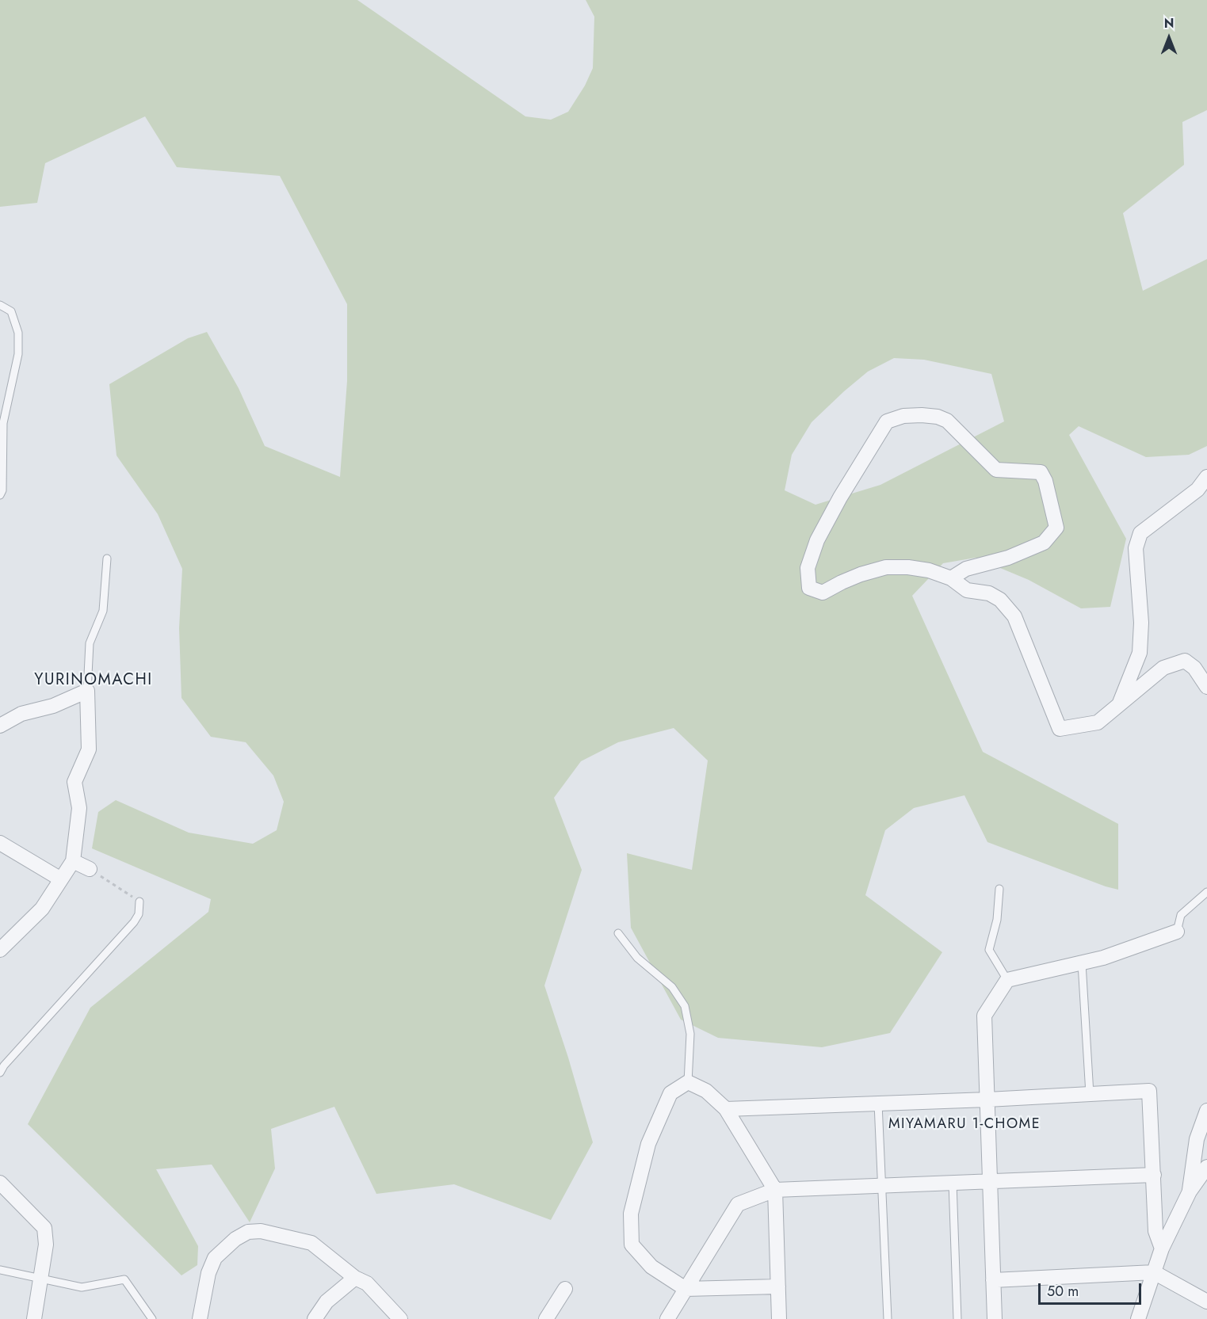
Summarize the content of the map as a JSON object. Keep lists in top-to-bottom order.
{
  "districts": ["YURINOMACHI", "MIYAMARU 1-CHOME"],
  "scale_bar": "50 m",
  "north": "top"
}
